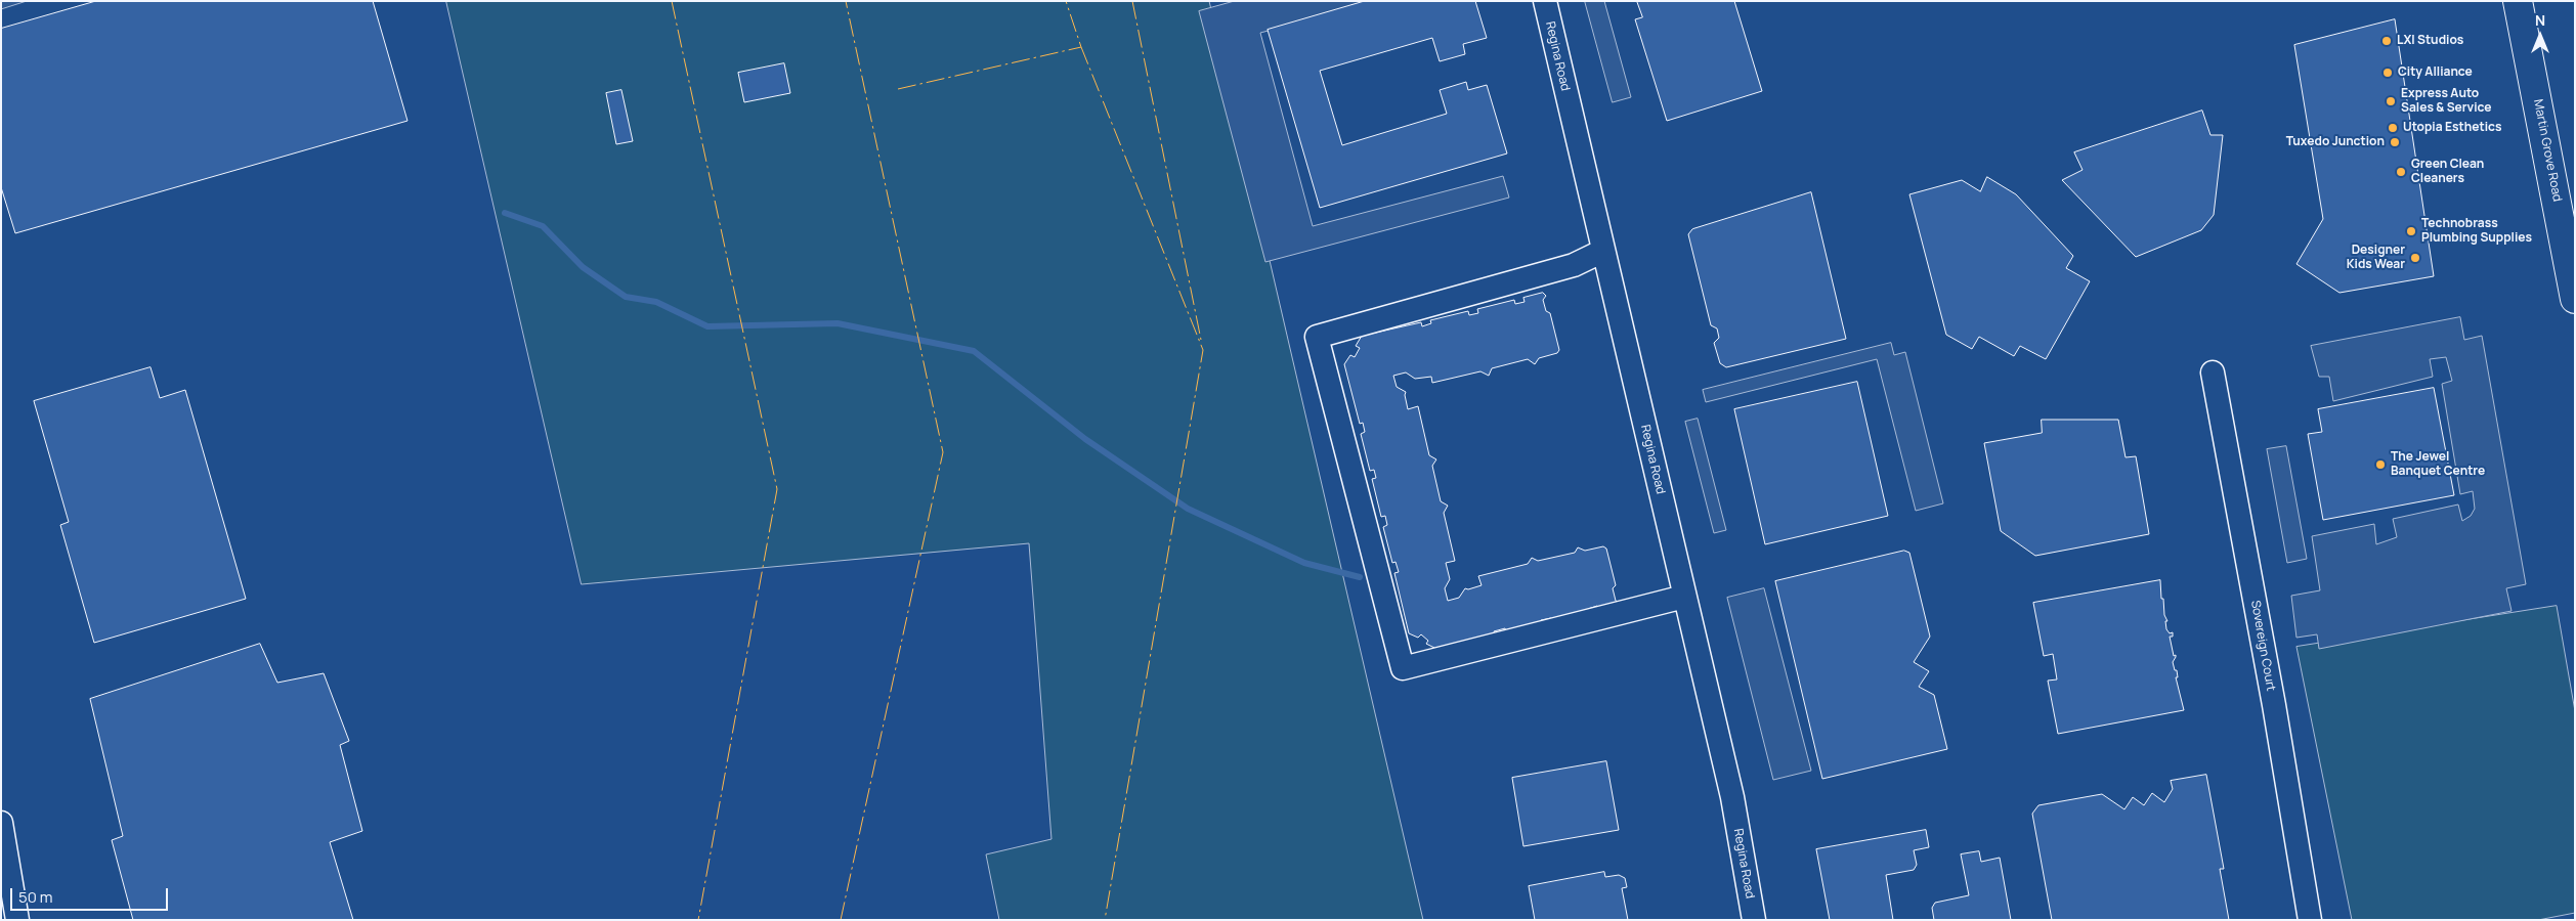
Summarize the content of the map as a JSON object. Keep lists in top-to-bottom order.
{
  "streets": {
    "main road": ["Martin Grove Road"],
    "street": ["Regina Road", "Sovereign Court"]
  },
  "places": [
    "LXI Studios",
    "City Alliance",
    "Express Auto Sales & Service",
    "Utopia Esthetics",
    "Tuxedo Junction",
    "Green Clean Cleaners",
    "Technobrass Plumbing Supplies",
    "Designer Kids Wear",
    "The Jewel Banquet Centre"
  ],
  "scale_bar": "50 m",
  "north": "top"
}
